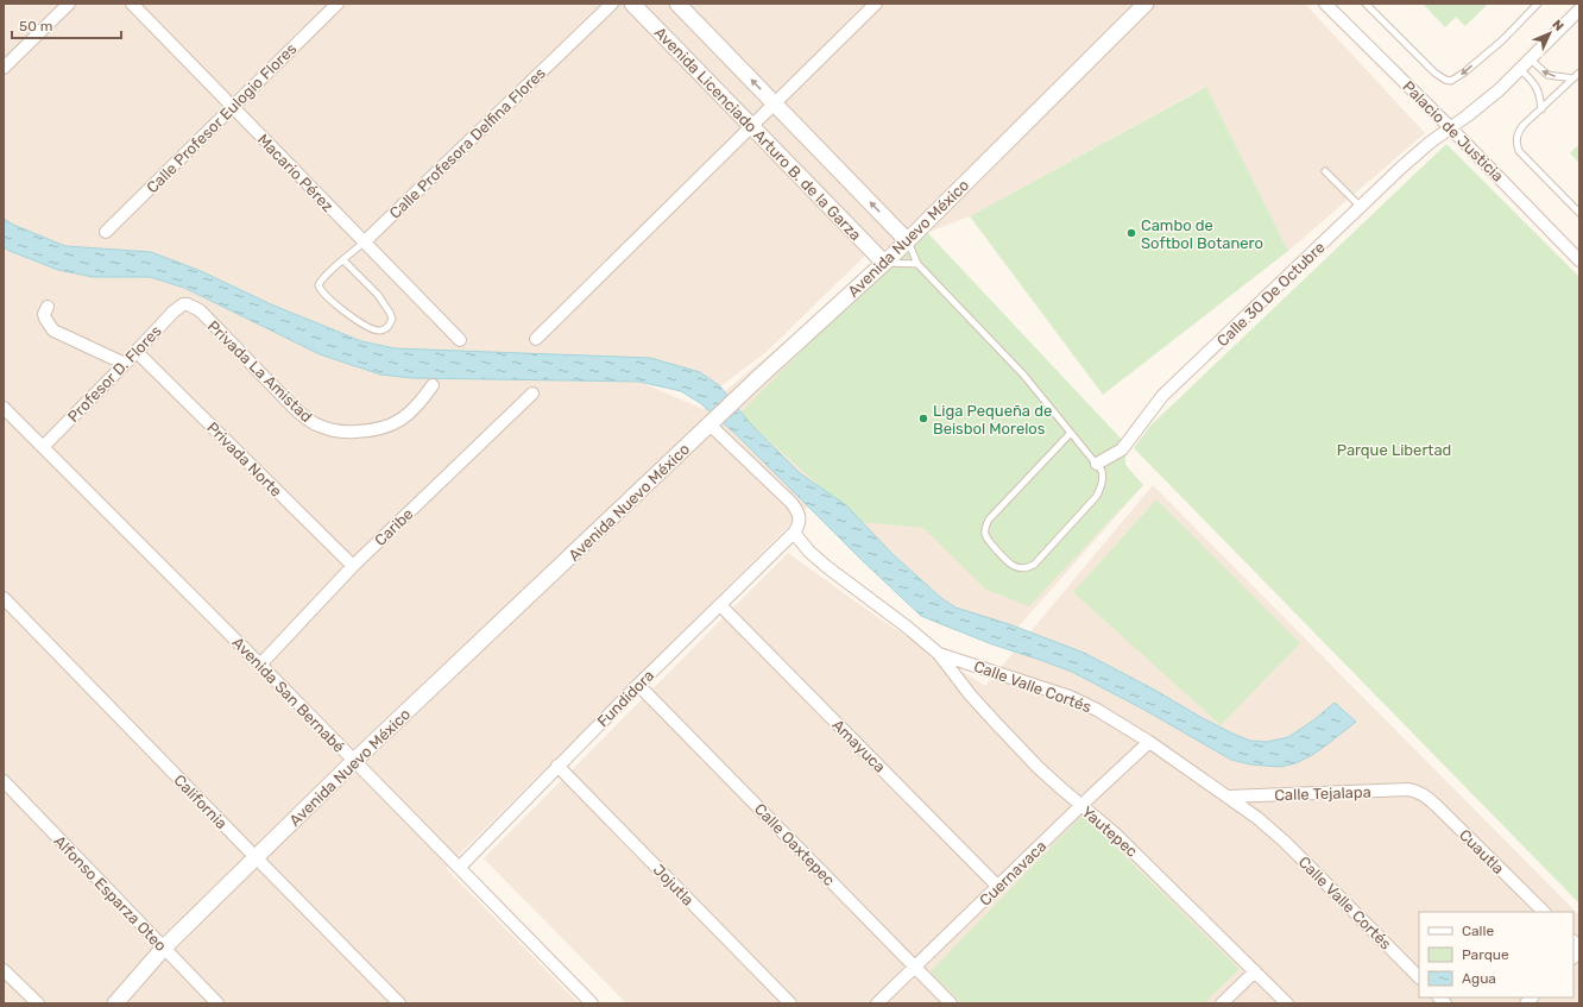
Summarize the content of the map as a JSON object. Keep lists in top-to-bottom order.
{
  "streets": {
    "street": [
      "Calle Profesor Eulogio Flores",
      "Palacio de Justicia",
      "Avenida Licenciado Arturo B. de la Garza",
      "Calle Profesora Delfina Flores",
      "Macario Pérez",
      "Avenida Nuevo México",
      "Calle 30 De Octubre",
      "Privada La Amistad",
      "Profesor D. Flores",
      "Privada Norte",
      "Caribe",
      "Calle Valle Cortés",
      "Avenida San Bernabé",
      "Fundidora",
      "Amayuca",
      "Calle Tejalapa",
      "California",
      "Yautepec",
      "Calle Oaxtepec",
      "Cuautla",
      "Cuernavaca",
      "Jojutla",
      "Alfonso Esparza Oteo"
    ]
  },
  "crossings": [
    ["Calle Profesor Eulogio Flores", "Macario Pérez"],
    ["Palacio de Justicia", "Calle 30 De Octubre"],
    ["Avenida Licenciado Arturo B. de la Garza", "Avenida Nuevo México"],
    ["Calle Profesora Delfina Flores", "Macario Pérez"],
    ["Avenida Nuevo México", "Avenida San Bernabé"],
    ["Avenida Nuevo México", "California"],
    ["Avenida Nuevo México", "Alfonso Esparza Oteo"],
    ["Privada La Amistad", "Profesor D. Flores"],
    ["Profesor D. Flores", "Privada Norte"],
    ["Profesor D. Flores", "Avenida San Bernabé"],
    ["Privada Norte", "Caribe"],
    ["Caribe", "Avenida San Bernabé"],
    ["Calle Valle Cortés", "Fundidora"],
    ["Calle Valle Cortés", "Calle Tejalapa"],
    ["Calle Valle Cortés", "Yautepec"],
    ["Calle Valle Cortés", "Cuernavaca"],
    ["Avenida San Bernabé", "Fundidora"],
    ["Fundidora", "Amayuca"],
    ["Fundidora", "Calle Oaxtepec"],
    ["Fundidora", "Jojutla"],
    ["Amayuca", "Cuernavaca"],
    ["Calle Tejalapa", "Cuautla"],
    ["Yautepec", "Cuernavaca"],
    ["Calle Oaxtepec", "Cuernavaca"]
  ],
  "parks": ["Parque Libertad"],
  "places": ["Cambo de Softbol Botanero", "Liga Pequeña de Beisbol Morelos"],
  "legend": ["Calle", "Parque", "Agua"],
  "scale_bar": "50 m",
  "north": "top right"
}
